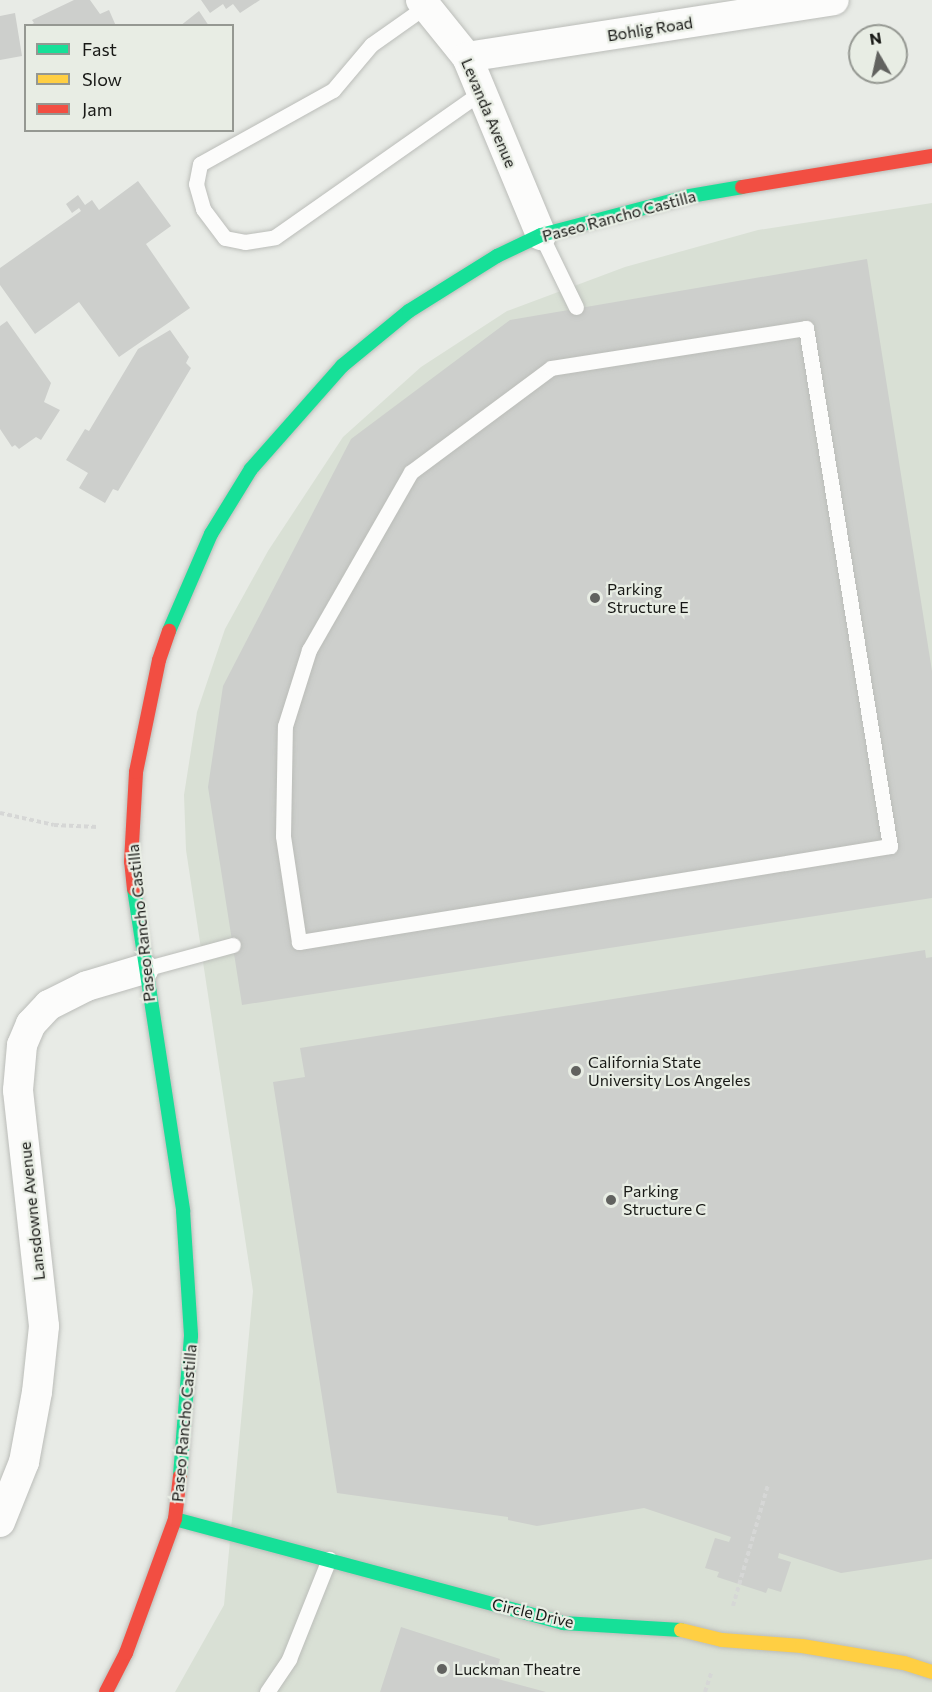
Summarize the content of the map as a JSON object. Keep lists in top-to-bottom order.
{
  "streets": {
    "street": [
      "Bohlig Road",
      "Levanda Avenue",
      "Paseo Rancho Castilla",
      "Lansdowne Avenue",
      "Circle Drive"
    ]
  },
  "crossings": [
    ["Bohlig Road", "Levanda Avenue"],
    ["Levanda Avenue", "Paseo Rancho Castilla"],
    ["Paseo Rancho Castilla", "Lansdowne Avenue"],
    ["Paseo Rancho Castilla", "Circle Drive"]
  ],
  "places": [
    "Parking Structure E",
    "California State University Los Angeles",
    "Parking Structure C",
    "Luckman Theatre"
  ],
  "legend": ["Fast", "Slow", "Jam"],
  "north": "top"
}
